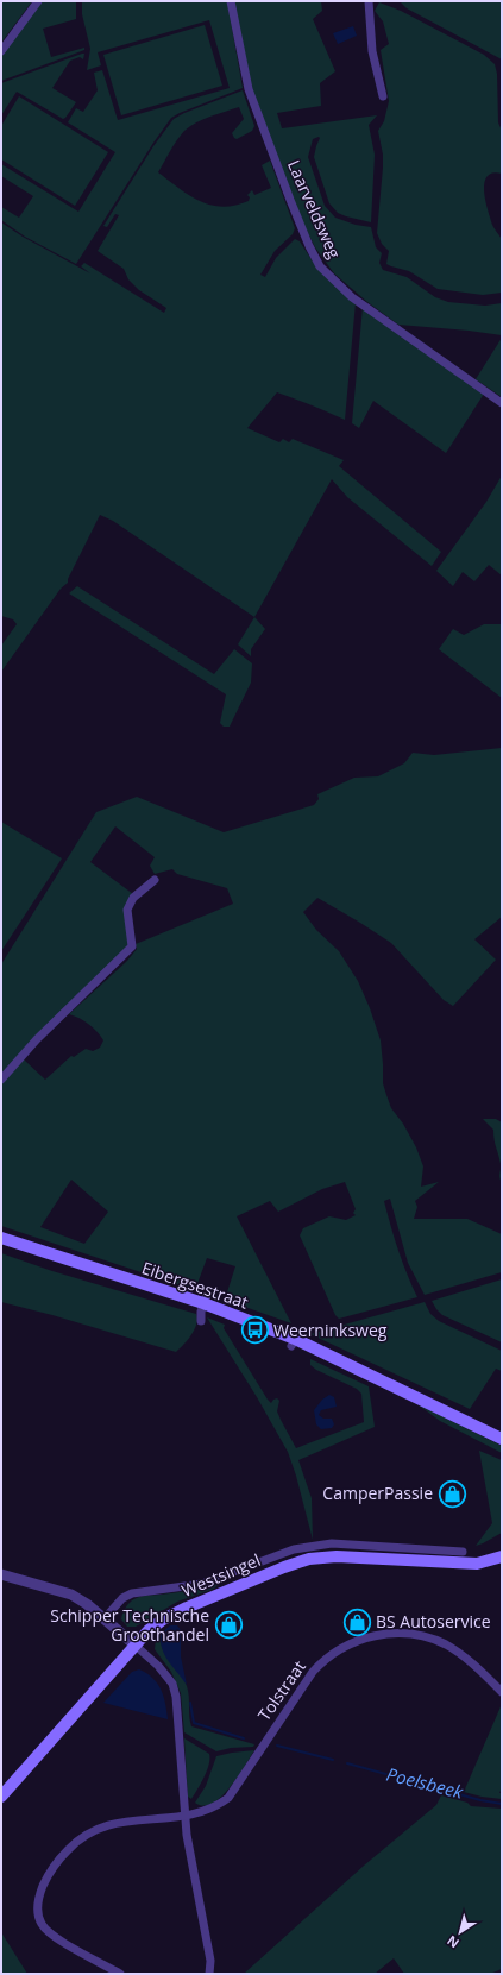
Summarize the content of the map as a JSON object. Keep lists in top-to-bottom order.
{
  "streets": {
    "main road": ["Eibergsestraat", "Westsingel"],
    "street": ["Laarveldsweg", "Tolstraat"]
  },
  "water": ["Poelsbeek"],
  "places": {
    "bus stop": ["Weerninksweg"],
    "shop": ["CamperPassie", "BS Autoservice", "Schipper Technische Groothandel"]
  },
  "north": "bottom left"
}
